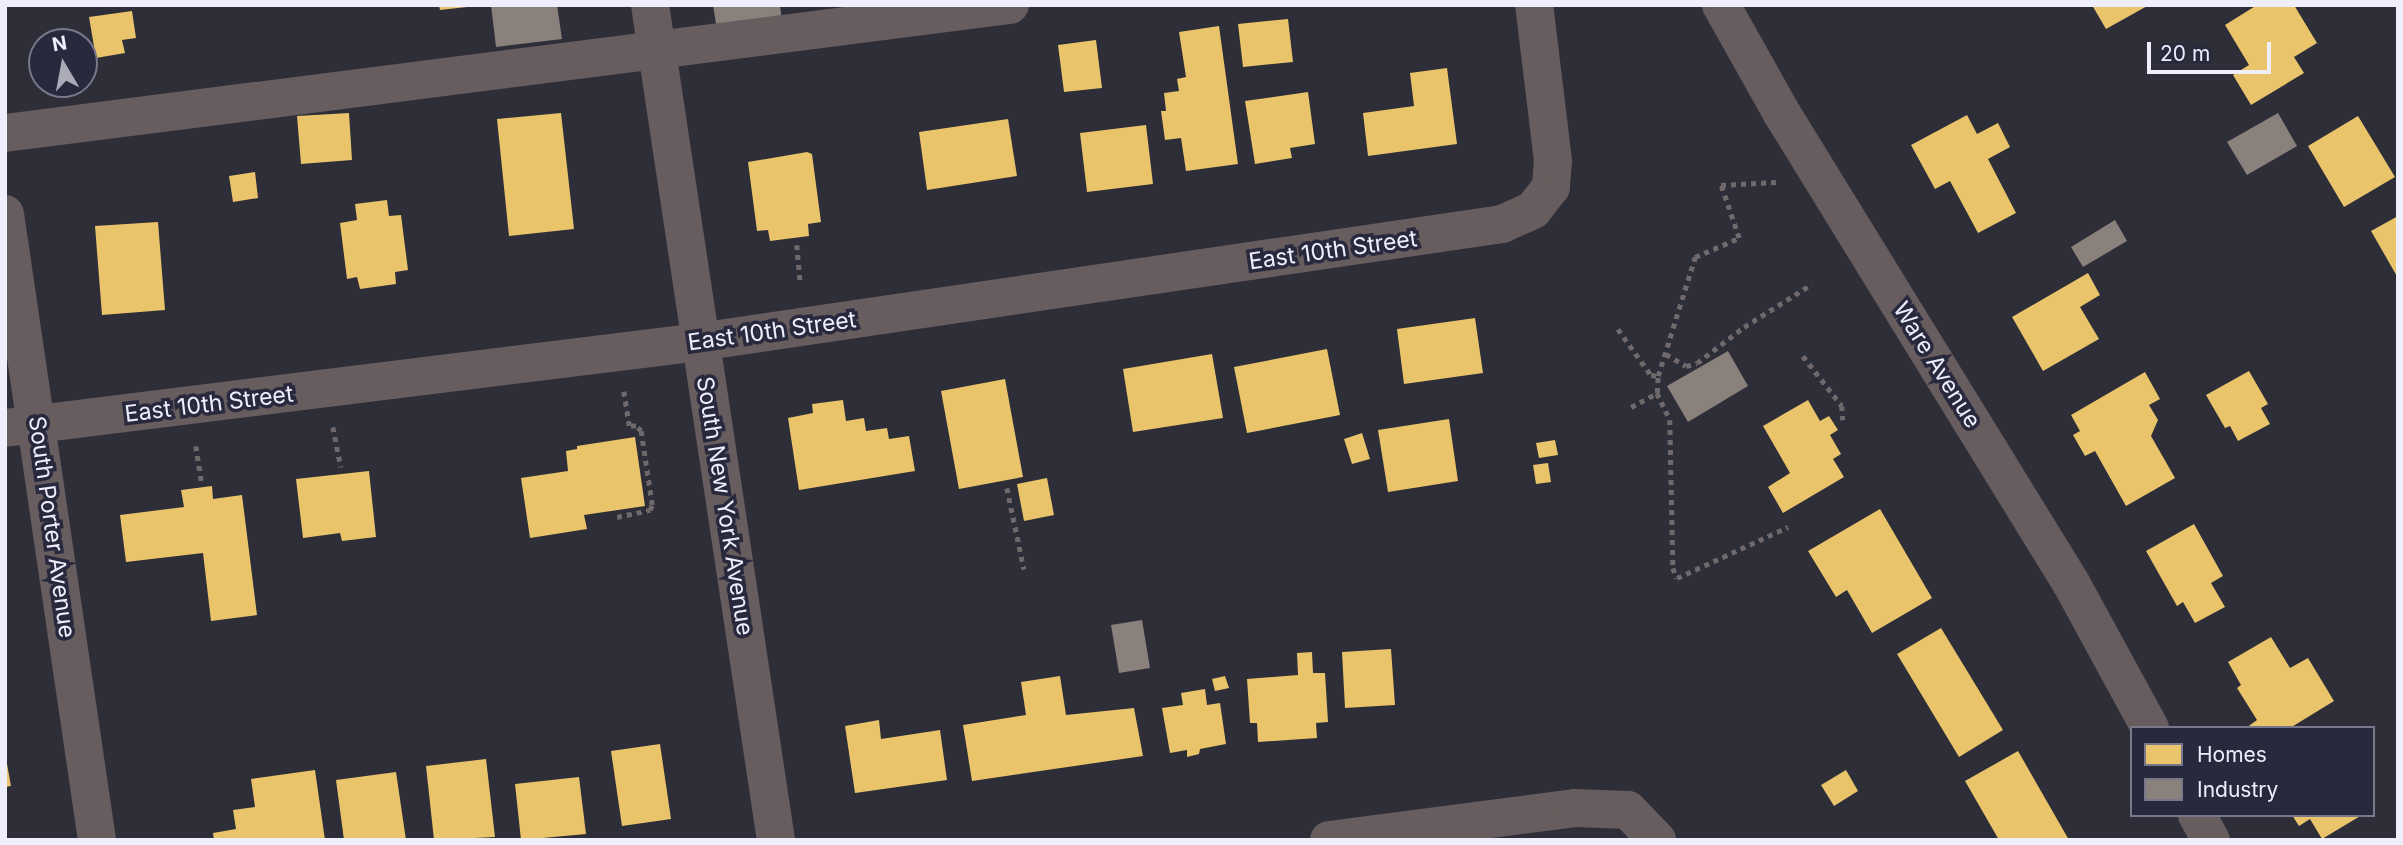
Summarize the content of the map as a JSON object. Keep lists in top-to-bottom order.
{
  "streets": {
    "street": [
      "East 10th Street",
      "Ware Avenue",
      "South New York Avenue",
      "South Porter Avenue"
    ]
  },
  "crossings": [
    ["East 10th Street", "South New York Avenue"],
    ["East 10th Street", "South Porter Avenue"]
  ],
  "legend": ["Homes", "Industry"],
  "scale_bar": "20 m",
  "north": "top"
}
